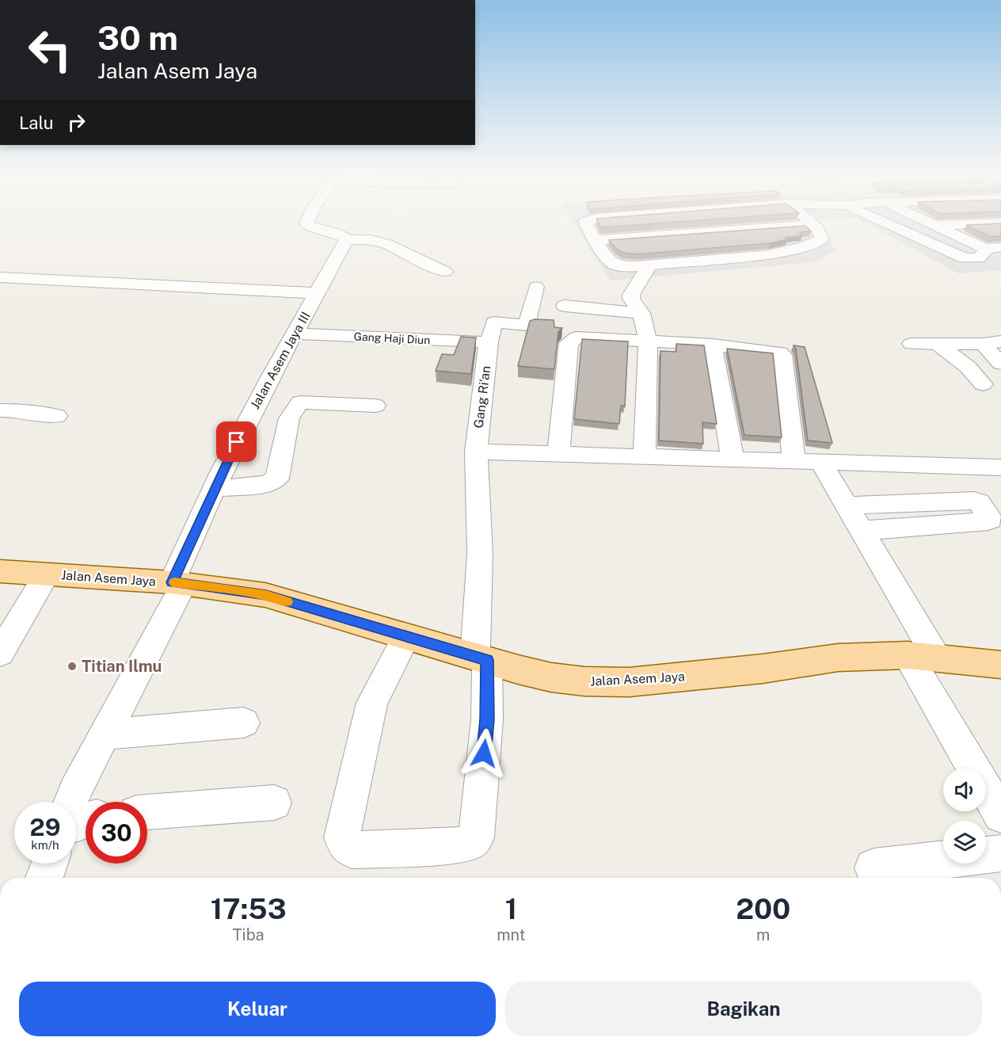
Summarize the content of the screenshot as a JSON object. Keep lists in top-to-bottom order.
{
  "streets": {
    "main road": ["Jalan Asem Jaya"],
    "street": ["Gang Haji Diun", "Jalan Asem Jaya III", "Gang Ri'an"]
  },
  "crossings": [
    ["Gang Haji Diun", "Jalan Asem Jaya III"],
    ["Gang Haji Diun", "Gang Ri'an"],
    ["Jalan Asem Jaya III", "Jalan Asem Jaya"],
    ["Gang Ri'an", "Jalan Asem Jaya"]
  ],
  "places": ["Titian Ilmu"],
  "page": {
    "turn": ["30 m", "Jalan Asem Jaya"],
    "then": "Lalu",
    "speed": "29 km/h",
    "limit": "30",
    "eta": [
      "17:53",
      "Tiba",
      "1",
      "mnt",
      "200",
      "m"
    ],
    "buttons": ["Keluar", "Bagikan"]
  }
}
